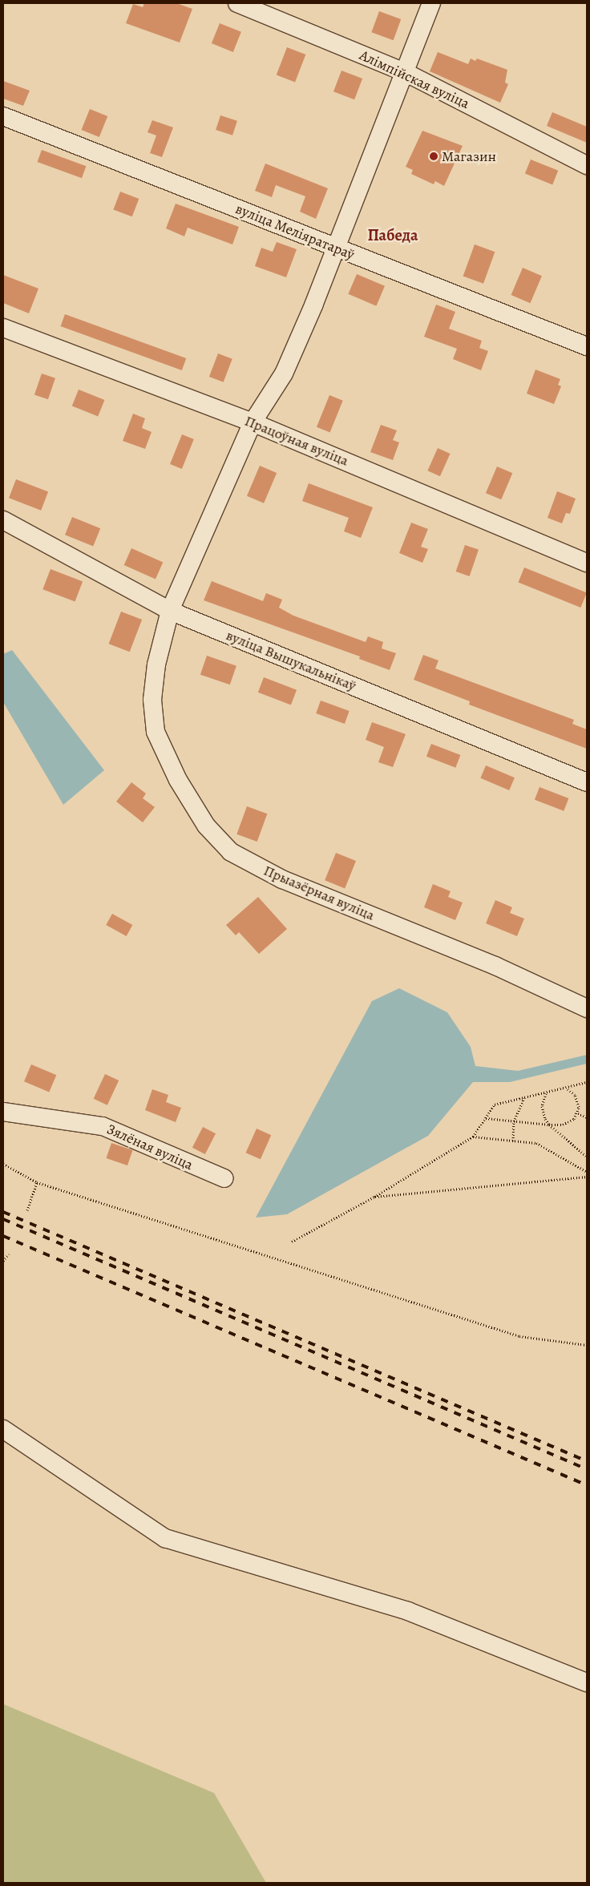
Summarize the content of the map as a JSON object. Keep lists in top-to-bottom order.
{
  "streets": {
    "street": [
      "Алімпійская вуліца",
      "вуліца Меліяратараў",
      "Працоўная вуліца",
      "вуліца Вышукальнікаў",
      "Прыазёрная вуліца",
      "Зялёная вуліца"
    ]
  },
  "crossings": [
    ["Алімпійская вуліца", "Прыазёрная вуліца"],
    ["вуліца Меліяратараў", "Прыазёрная вуліца"],
    ["Працоўная вуліца", "Прыазёрная вуліца"],
    ["вуліца Вышукальнікаў", "Прыазёрная вуліца"]
  ],
  "districts": ["Пабеда"],
  "places": ["Магазин"]
}
